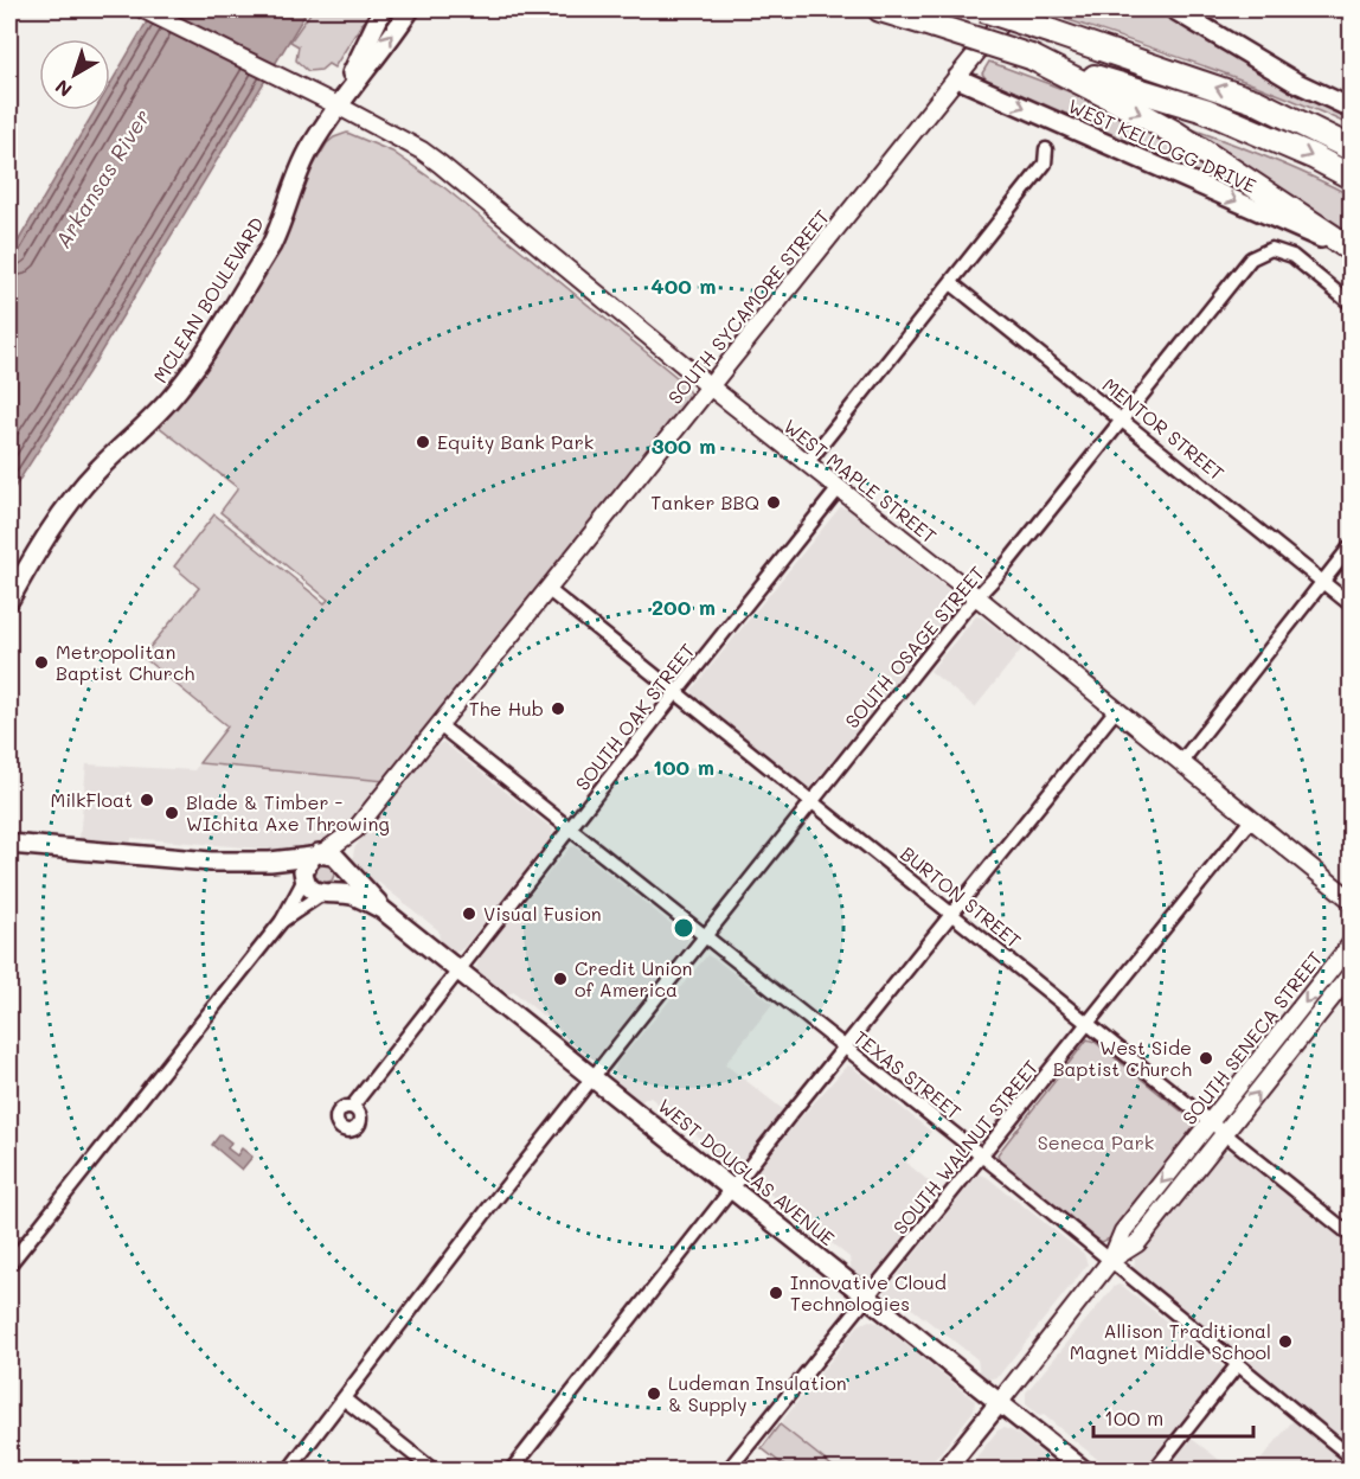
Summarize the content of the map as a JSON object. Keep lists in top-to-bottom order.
{
  "streets": {
    "main road": ["WEST KELLOGG DRIVE", "MCLEAN BOULEVARD", "WEST DOUGLAS AVENUE"],
    "street": [
      "SOUTH SYCAMORE STREET",
      "MENTOR STREET",
      "WEST MAPLE STREET",
      "SOUTH OSAGE STREET",
      "SOUTH OAK STREET",
      "BURTON STREET",
      "SOUTH SENECA STREET",
      "TEXAS STREET",
      "SOUTH WALNUT STREET"
    ]
  },
  "crossings": [
    ["WEST KELLOGG DRIVE", "SOUTH SYCAMORE STREET"],
    ["MCLEAN BOULEVARD", "WEST MAPLE STREET"],
    ["SOUTH SYCAMORE STREET", "WEST MAPLE STREET"],
    ["SOUTH SYCAMORE STREET", "BURTON STREET"],
    ["SOUTH SYCAMORE STREET", "TEXAS STREET"],
    ["SOUTH SYCAMORE STREET", "WEST DOUGLAS AVENUE"],
    ["MENTOR STREET", "SOUTH OSAGE STREET"],
    ["WEST MAPLE STREET", "SOUTH OSAGE STREET"],
    ["WEST MAPLE STREET", "SOUTH OAK STREET"],
    ["WEST MAPLE STREET", "SOUTH WALNUT STREET"],
    ["SOUTH OSAGE STREET", "BURTON STREET"],
    ["SOUTH OSAGE STREET", "TEXAS STREET"],
    ["SOUTH OSAGE STREET", "WEST DOUGLAS AVENUE"],
    ["SOUTH OAK STREET", "BURTON STREET"],
    ["SOUTH OAK STREET", "TEXAS STREET"],
    ["SOUTH OAK STREET", "WEST DOUGLAS AVENUE"],
    ["BURTON STREET", "SOUTH SENECA STREET"],
    ["BURTON STREET", "SOUTH WALNUT STREET"],
    ["SOUTH SENECA STREET", "TEXAS STREET"],
    ["SOUTH SENECA STREET", "WEST DOUGLAS AVENUE"],
    ["TEXAS STREET", "SOUTH WALNUT STREET"],
    ["SOUTH WALNUT STREET", "WEST DOUGLAS AVENUE"]
  ],
  "water": ["Arkansas River"],
  "parks": ["Seneca Park"],
  "places": [
    "Equity Bank Park",
    "Tanker BBQ",
    "Metropolitan Baptist Church",
    "The Hub",
    "MilkFloat",
    "Blade & Timber - WIchita Axe Throwing",
    "Visual Fusion",
    "Credit Union of America",
    "West Side Baptist Church",
    "Innovative Cloud Technologies",
    "Allison Traditional Magnet Middle School",
    "Ludeman Insulation & Supply"
  ],
  "scale_bar": "100 m",
  "north": "bottom left",
  "rings": [
    "400 m",
    "300 m",
    "200 m",
    "100 m"
  ]
}
